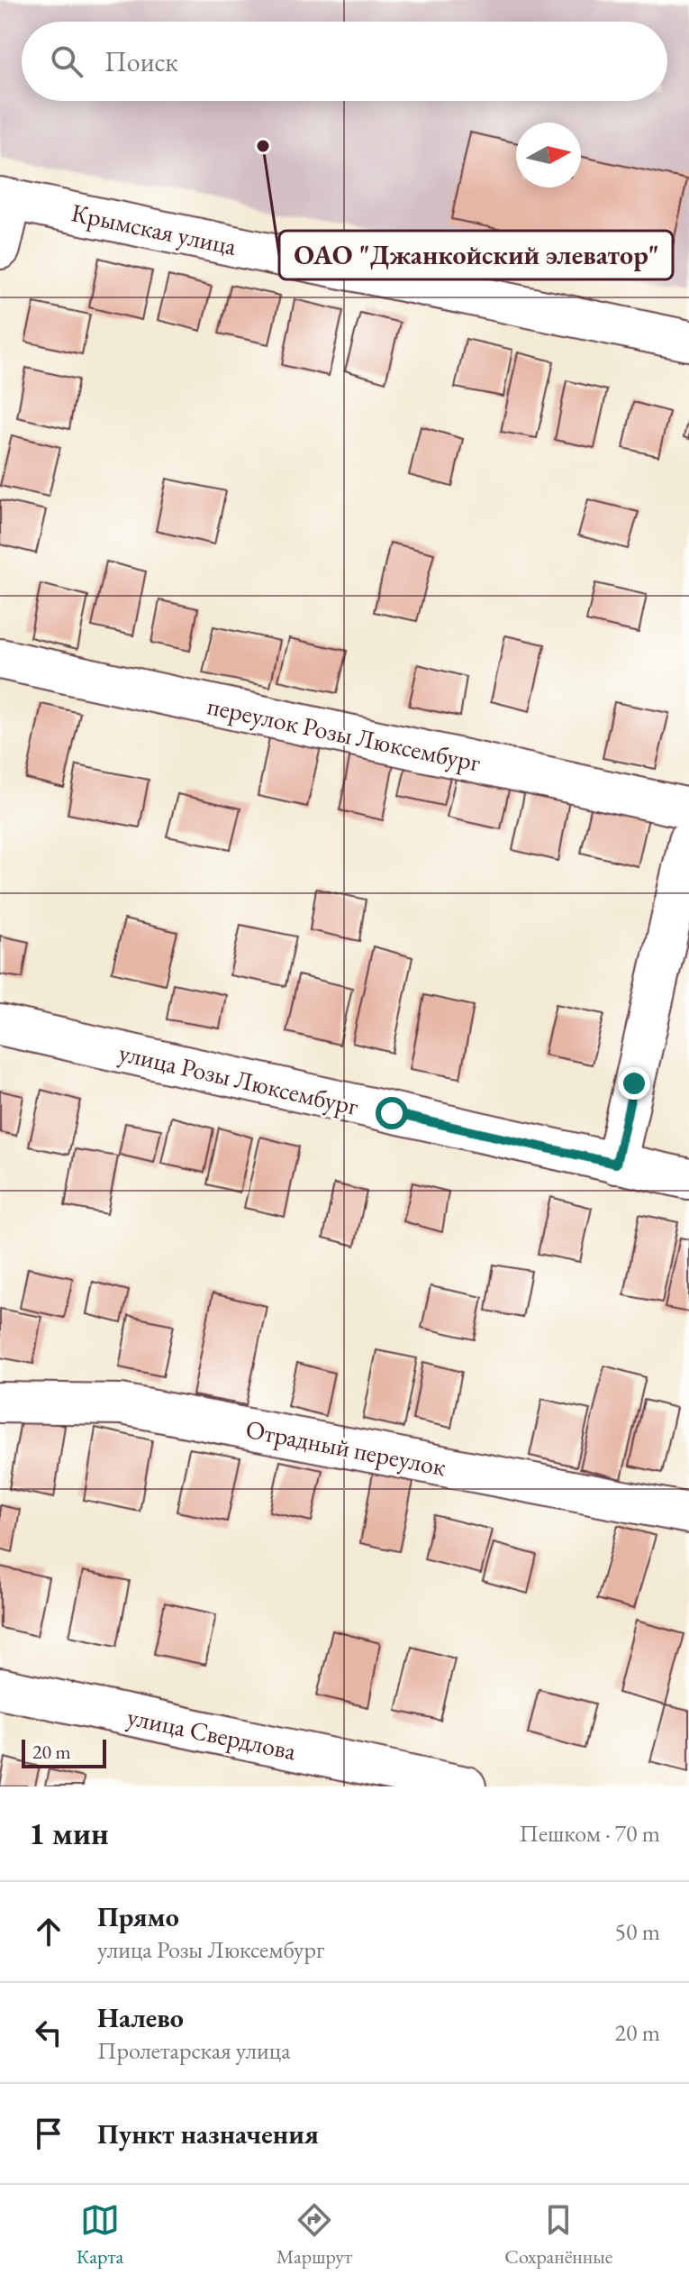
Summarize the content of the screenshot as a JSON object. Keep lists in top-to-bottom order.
{
  "streets": {
    "street": [
      "Крымская улица",
      "переулок Розы Люксембург",
      "улица Розы Люксембург",
      "Отрадный переулок",
      "улица Свердлова"
    ]
  },
  "places": ["ОАО \"Джанкойский элеватор\""],
  "scale_bar": "20 m",
  "north": "right",
  "page": {
    "search": "Поиск",
    "scale": "20 m",
    "heading": ["1 мин", "Пешком · 70 m"],
    "list": [
      ["Прямо", "улица Розы Люксембург", "50 m"],
      ["Налево", "Пролетарская улица", "20 m"],
      "Пункт назначения"
    ],
    "nav": ["Карта", "Маршрут", "Сохранённые"]
  }
}
